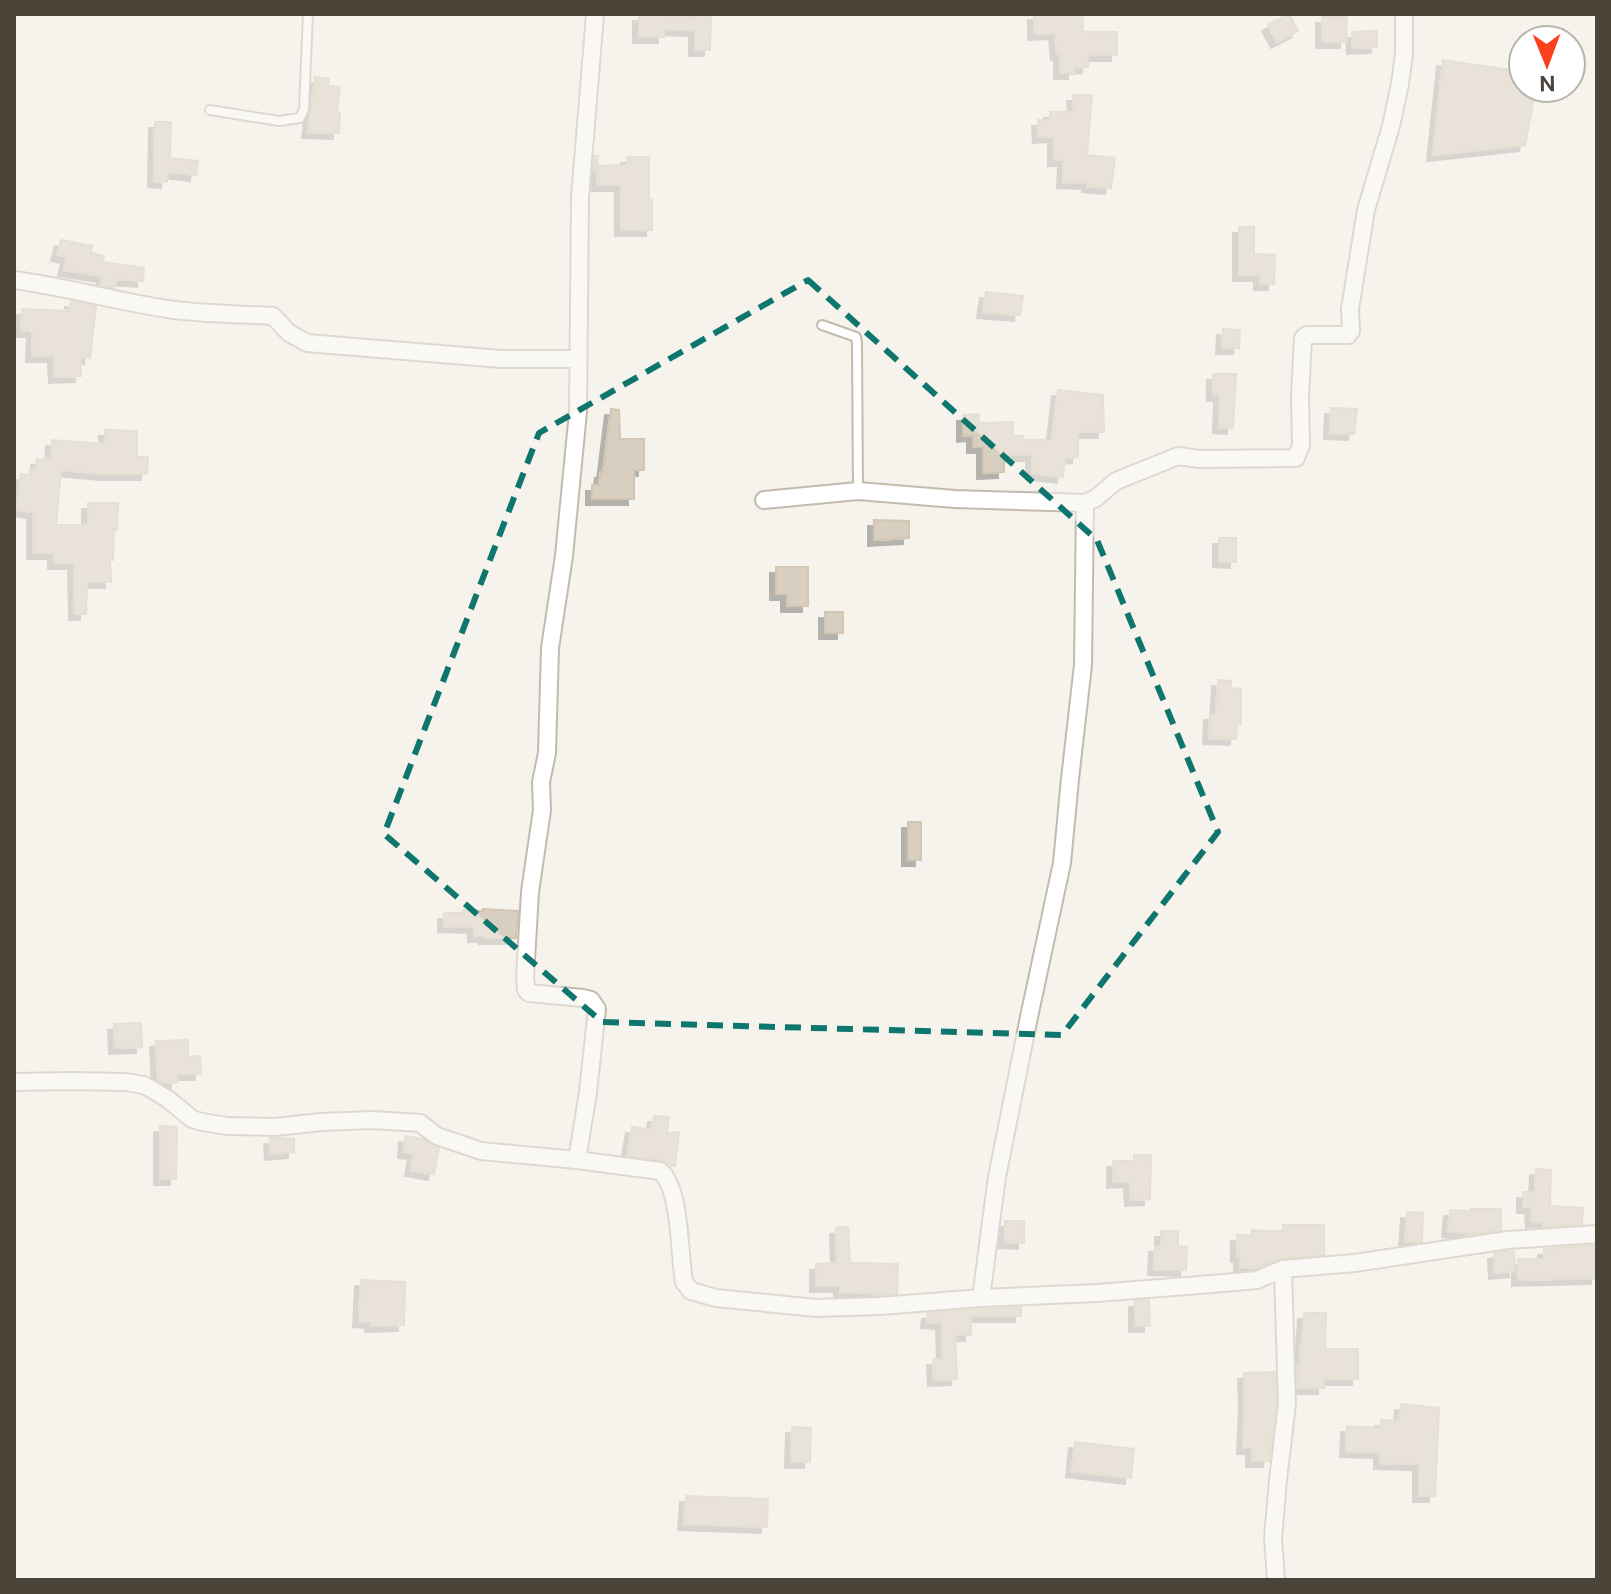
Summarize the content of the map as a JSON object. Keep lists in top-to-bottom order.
{
  "north": "bottom"
}
